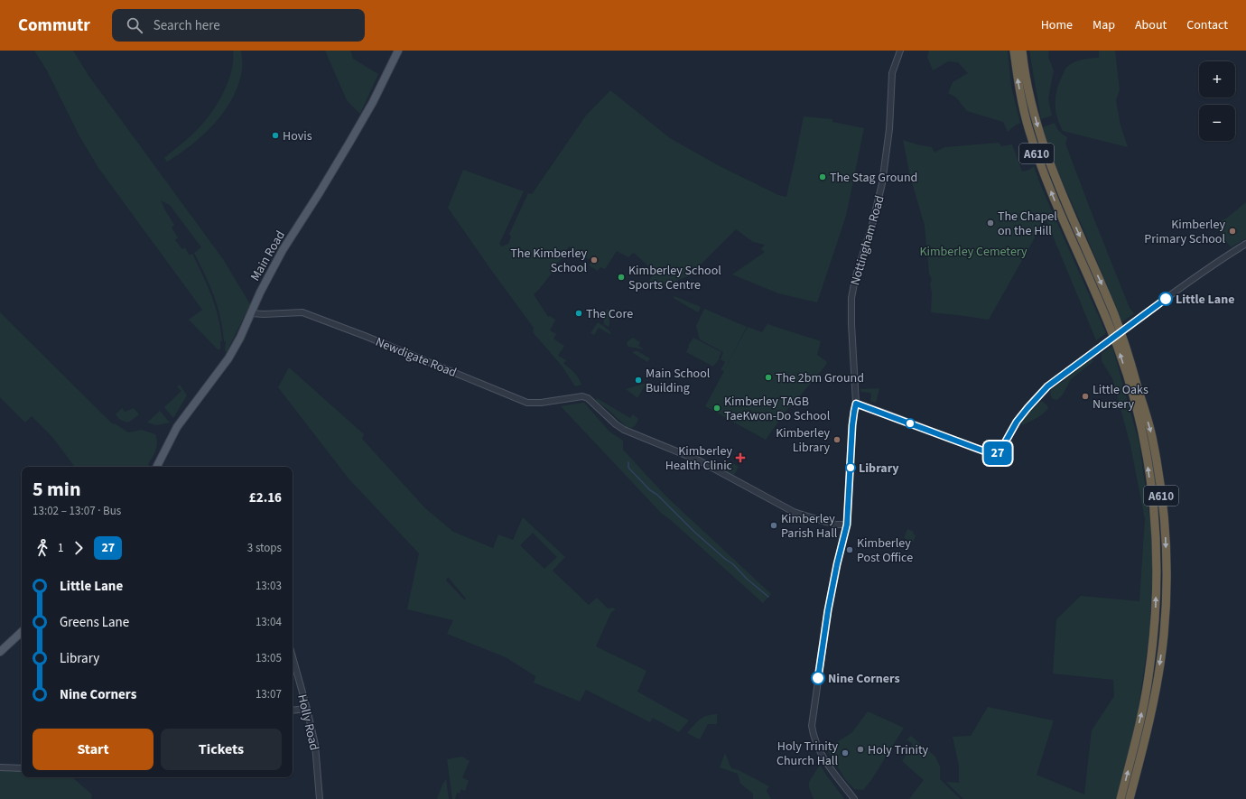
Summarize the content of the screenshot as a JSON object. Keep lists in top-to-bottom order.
{
  "streets": {
    "highway": ["A610"],
    "main road": ["Main Road"],
    "street": ["Nottingham Road", "Newdigate Road", "Holly Road"]
  },
  "crossings": [
    ["Nottingham Road", "Newdigate Road"],
    ["Main Road", "Newdigate Road"]
  ],
  "parks": ["Kimberley Cemetery"],
  "places": {
    "other": [
      "Hovis",
      "The Stag Ground",
      "The Chapel on the Hill",
      "Kimberley Primary School",
      "The Kimberley School",
      "Kimberley School Sports Centre",
      "Little Lane",
      "The Core",
      "The 2bm Ground",
      "Main School Building",
      "Little Oaks Nursery",
      "Kimberley TAGB TaeKwon-Do School",
      "Kimberley Library",
      "Library",
      "Kimberley Parish Hall",
      "Kimberley Post Office",
      "Nine Corners",
      "Holy Trinity",
      "Holy Trinity Church Hall"
    ],
    "health": ["Kimberley Health Clinic"]
  },
  "lines": ["bus line 27"],
  "page": {
    "header": "Commutr",
    "search": "Search here",
    "nav": [
      "Home",
      "Map",
      "About",
      "Contact"
    ],
    "on_map": "27",
    "map_buttons": ["+", "−"],
    "heading": ["5 min", "13:02 – 13:07 · Bus", "£2.16"],
    "legs": ["1", "27", "3 stops"],
    "list": [
      {
        "name": "Little Lane",
        "value": "13:03"
      },
      {
        "name": "Greens Lane",
        "value": "13:04"
      },
      {
        "name": "Library",
        "value": "13:05"
      },
      {
        "name": "Nine Corners",
        "value": "13:07"
      }
    ],
    "buttons": ["Start", "Tickets"]
  }
}
